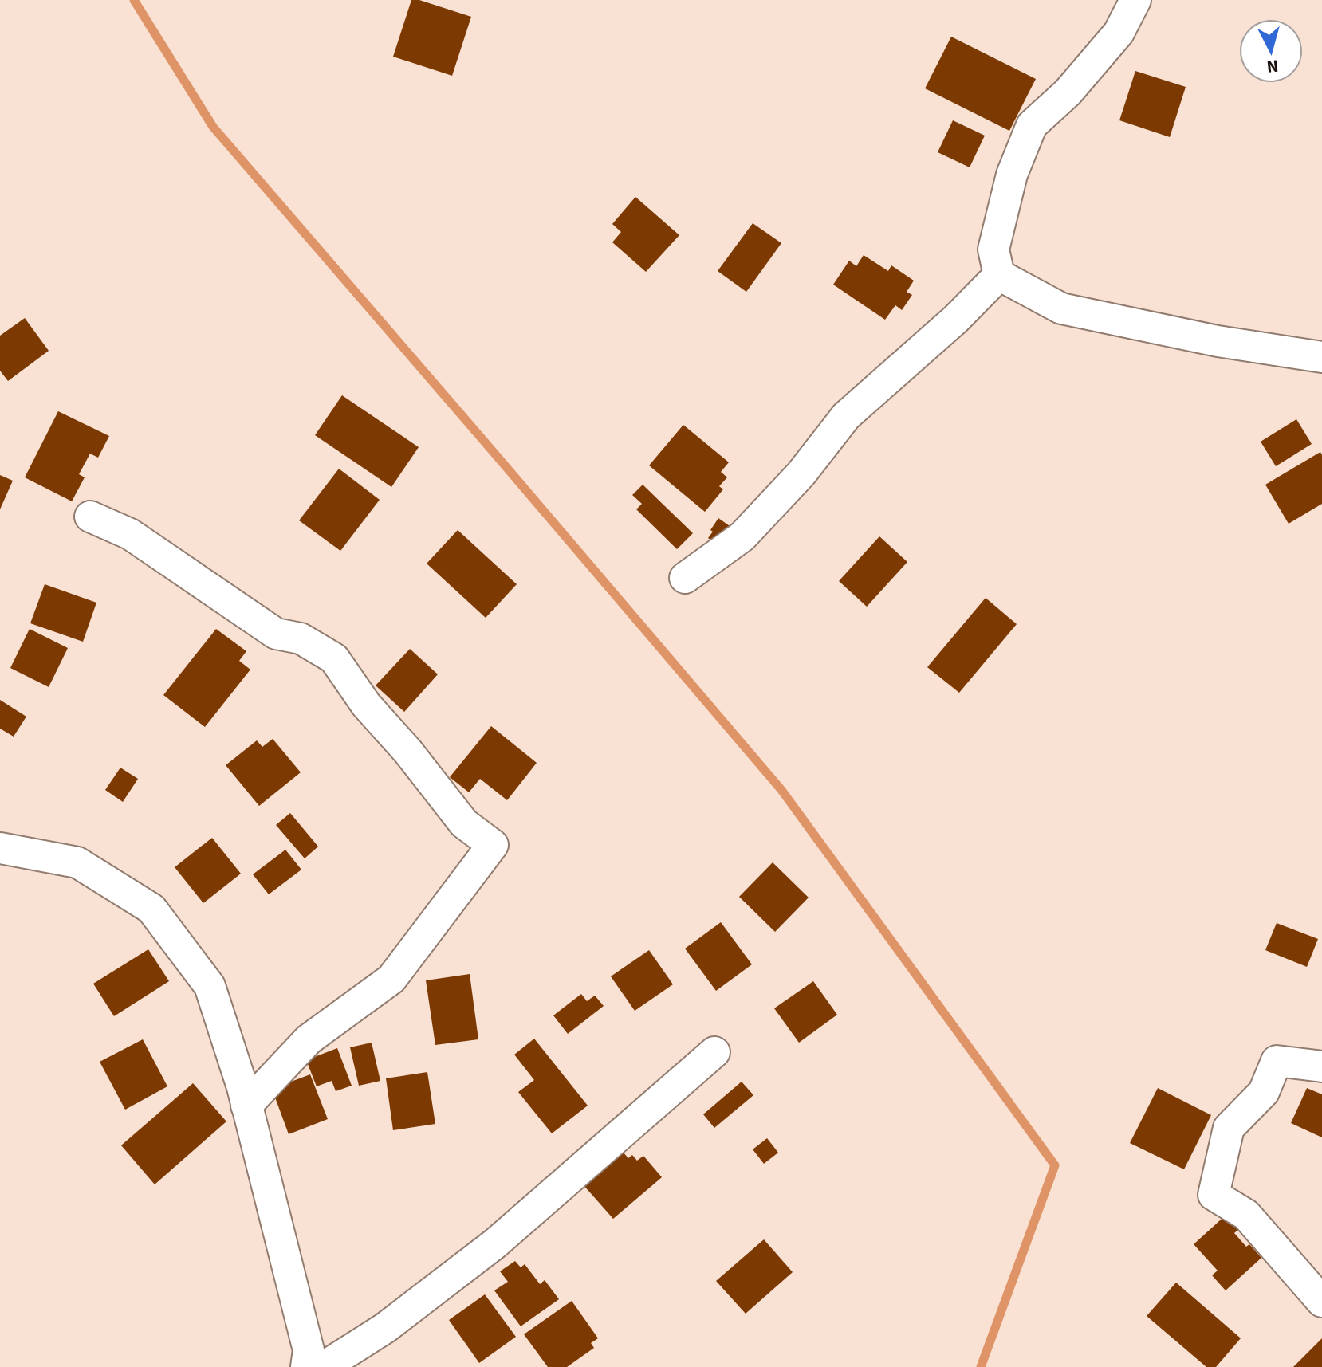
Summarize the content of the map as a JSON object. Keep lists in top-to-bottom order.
{
  "north": "bottom"
}
